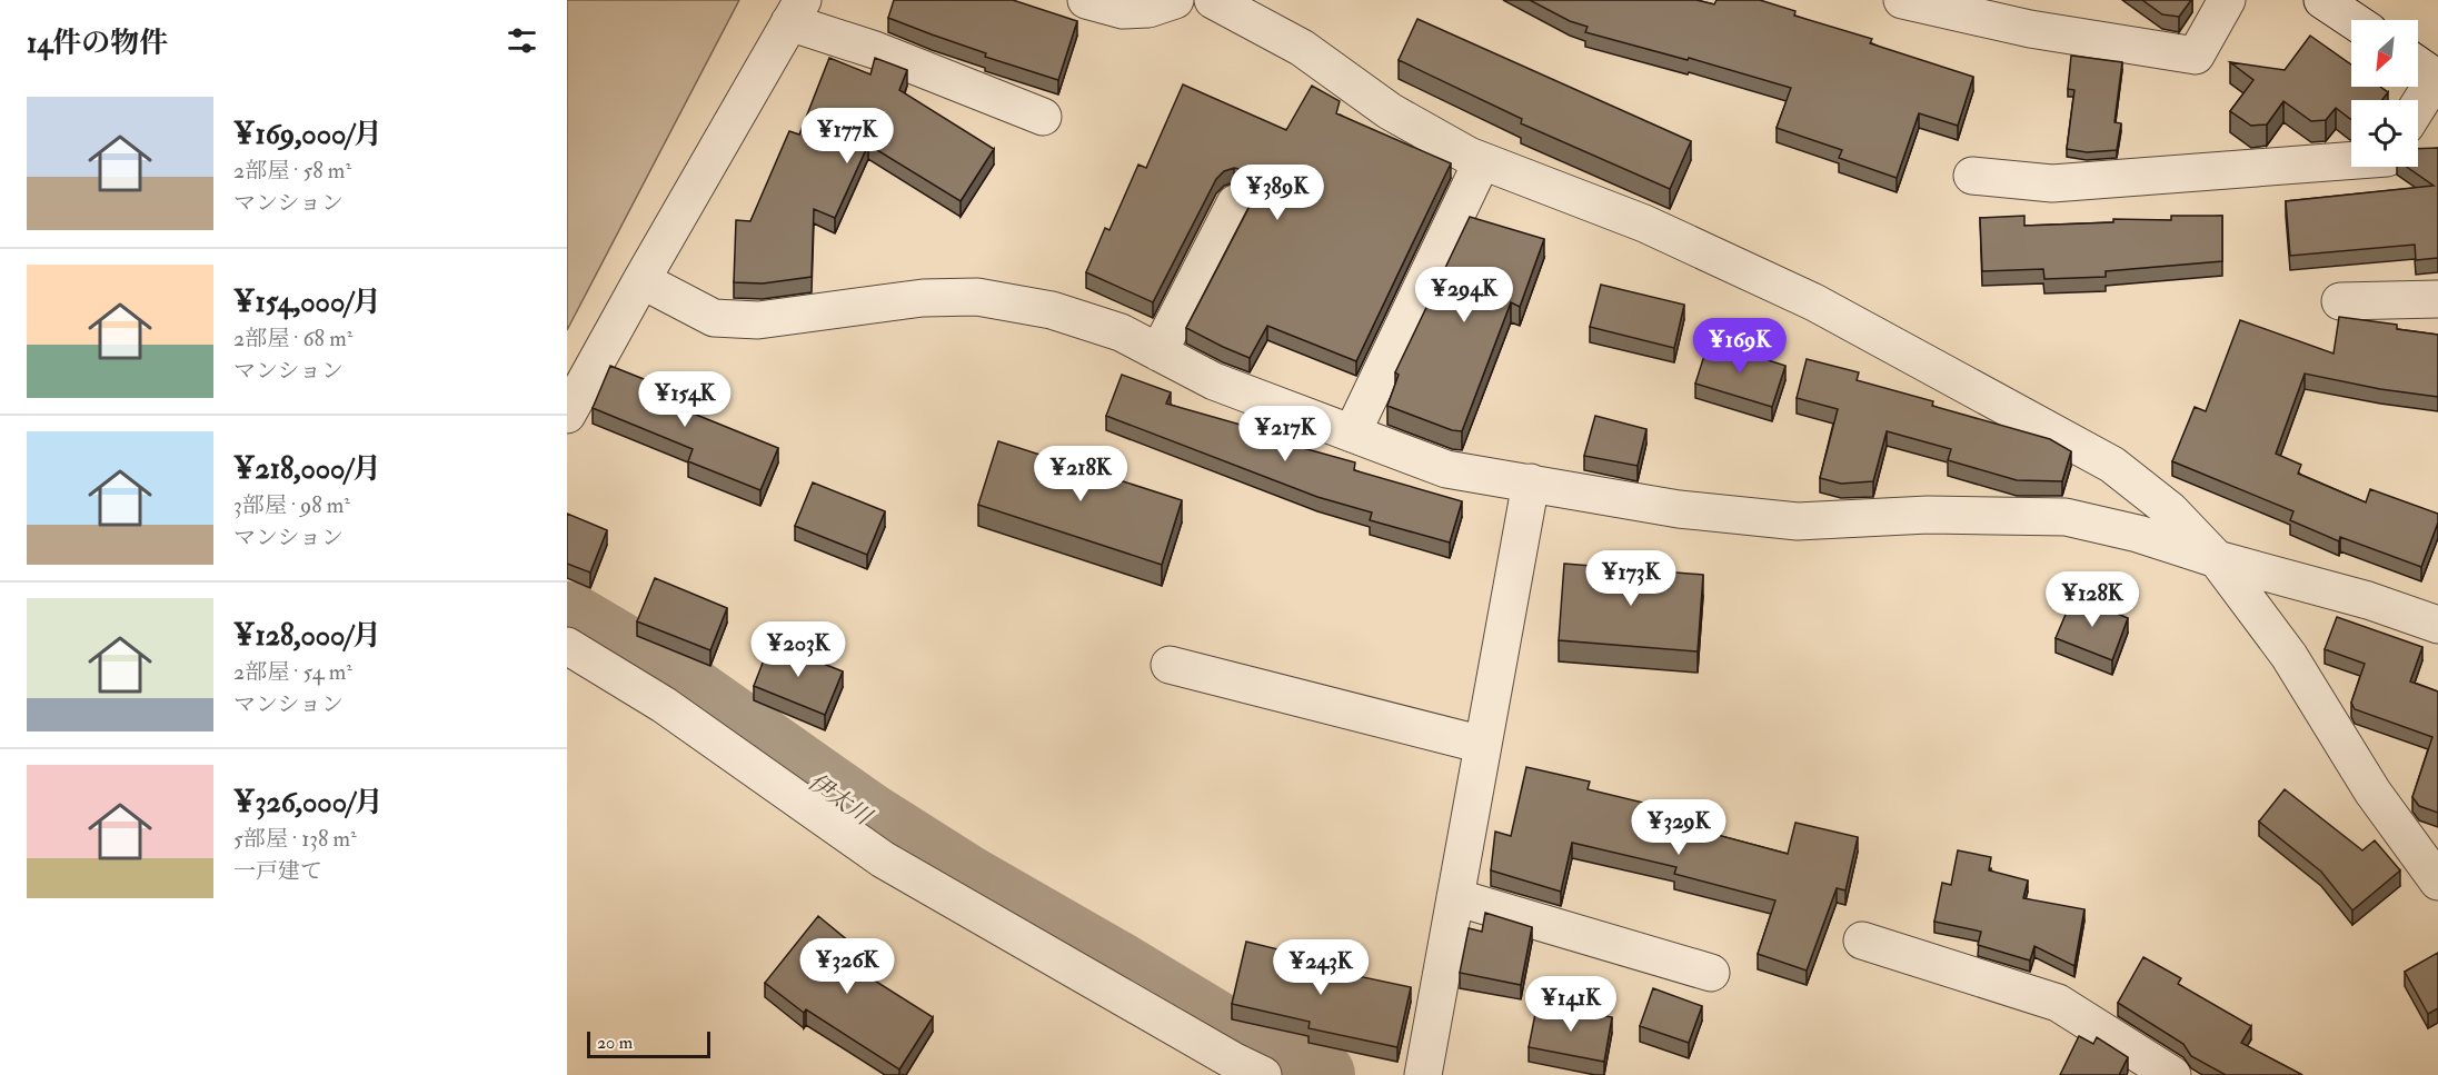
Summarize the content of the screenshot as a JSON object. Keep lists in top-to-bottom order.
{
  "water": ["伊太川"],
  "scale_bar": "20 m",
  "north": "bottom left",
  "page": {
    "heading": "14件の物件",
    "list": [
      {
        "name": "¥169,000/月",
        "note": "2部屋 · 58 m² · マンション"
      },
      {
        "name": "¥154,000/月",
        "note": "2部屋 · 68 m² · マンション"
      },
      {
        "name": "¥218,000/月",
        "note": "3部屋 · 98 m² · マンション"
      },
      {
        "name": "¥128,000/月",
        "note": "2部屋 · 54 m² · マンション"
      },
      {
        "name": "¥326,000/月",
        "note": "5部屋 · 138 m² · 一戸建て"
      }
    ],
    "price": [
      "¥177K",
      "¥389K",
      "¥294K",
      "¥169K",
      "¥154K",
      "¥217K",
      "¥218K",
      "¥173K",
      "¥128K",
      "¥203K",
      "¥329K",
      "¥326K",
      "¥243K",
      "¥141K"
    ],
    "scale": "20 m"
  }
}
